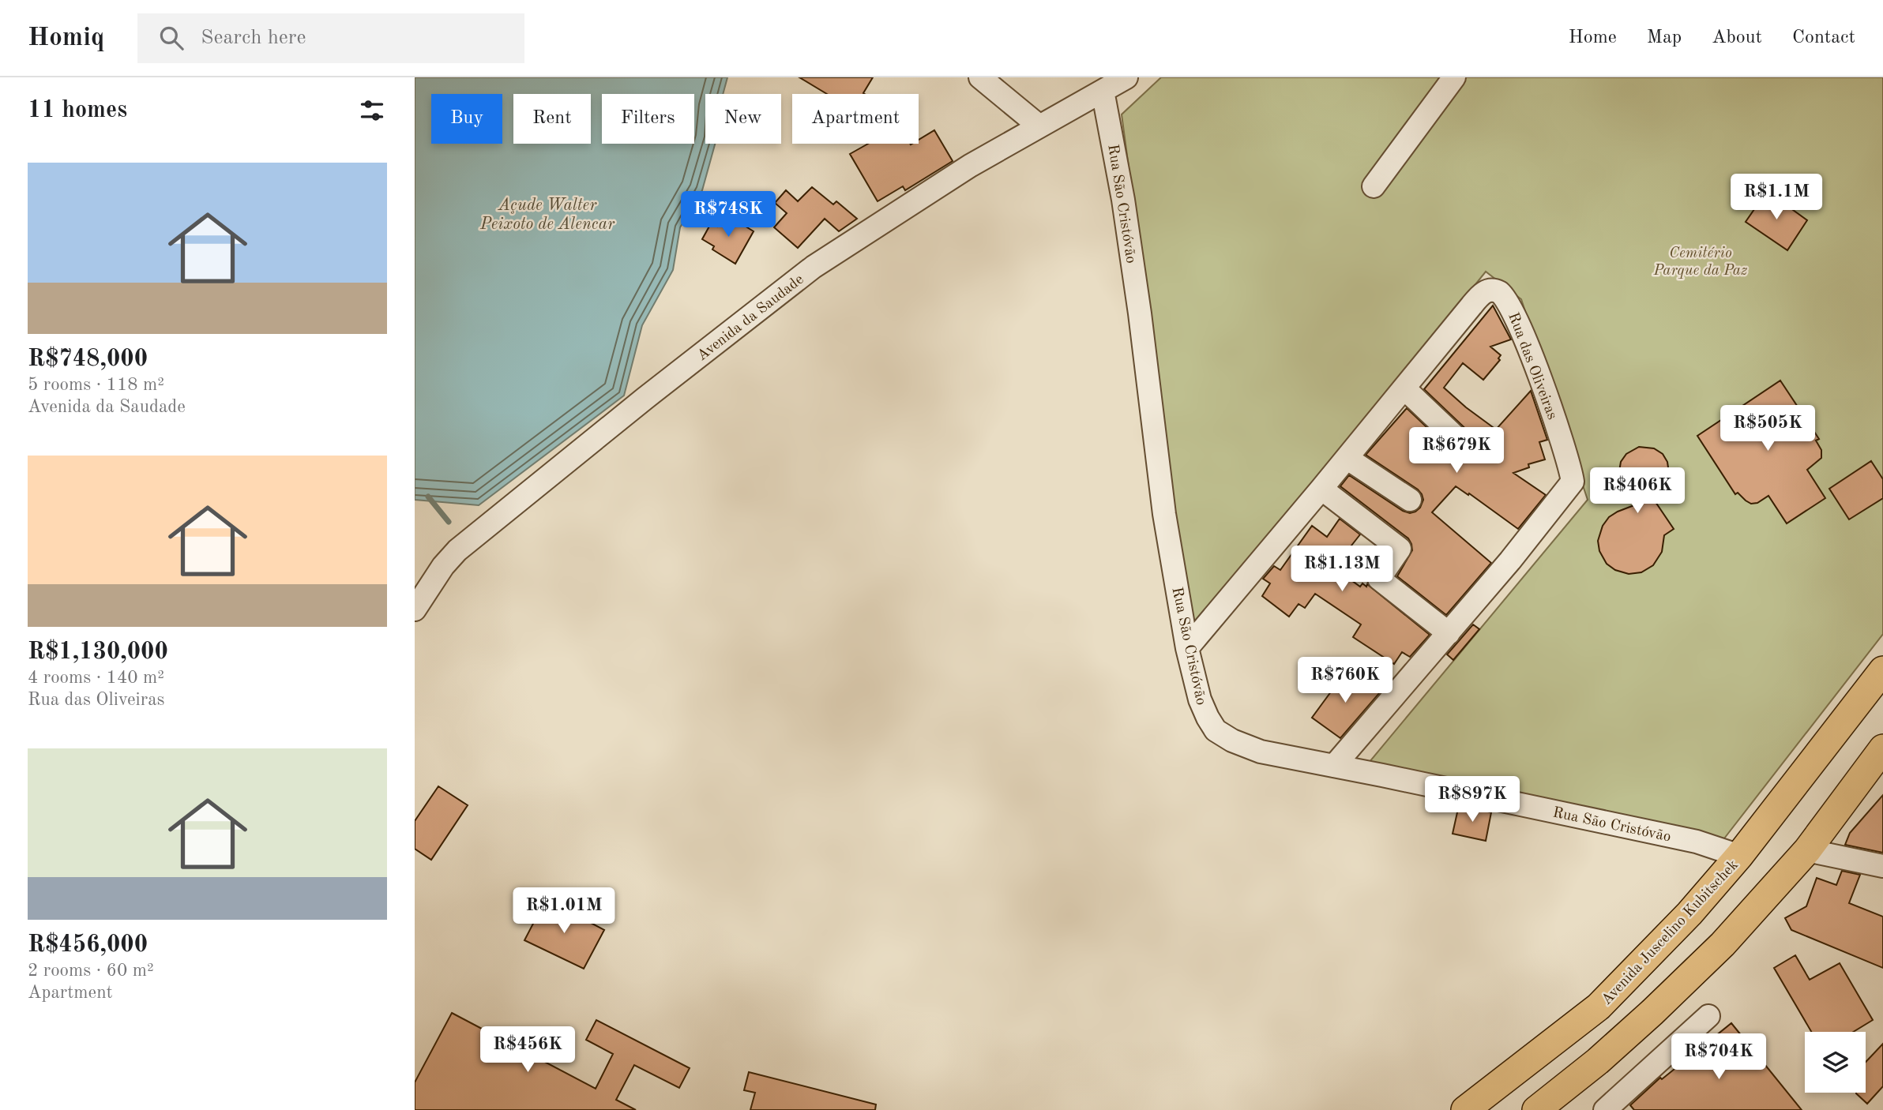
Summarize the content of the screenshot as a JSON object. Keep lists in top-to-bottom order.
{
  "streets": {
    "main road": ["Avenida Juscelino Kubitschek"],
    "street": ["Rua São Cristóvão", "Avenida da Saudade", "Rua das Oliveiras"]
  },
  "crossings": [
    ["Rua São Cristóvão", "Avenida da Saudade"],
    ["Rua São Cristóvão", "Rua das Oliveiras"],
    ["Rua São Cristóvão", "Avenida Juscelino Kubitschek"]
  ],
  "water": ["Açude Walter Peixoto de Alencar"],
  "parks": ["Cemitério Parque da Paz"],
  "page": {
    "header": "Homiq",
    "search": "Search here",
    "nav": [
      "Home",
      "Map",
      "About",
      "Contact"
    ],
    "heading": "11 homes",
    "chip": [
      "Buy",
      "Rent",
      "Filters",
      "New",
      "Apartment"
    ],
    "list": [
      {
        "name": "R$748,000",
        "note": "5 rooms · 118 m² · Avenida da Saudade"
      },
      {
        "name": "R$1,130,000",
        "note": "4 rooms · 140 m² · Rua das Oliveiras"
      },
      {
        "name": "R$456,000",
        "note": "2 rooms · 60 m² · Apartment"
      }
    ],
    "price": [
      "R$1.1M",
      "R$748K",
      "R$505K",
      "R$679K",
      "R$406K",
      "R$1.13M",
      "R$760K",
      "R$897K",
      "R$1.01M",
      "R$456K",
      "R$704K"
    ]
  }
}
